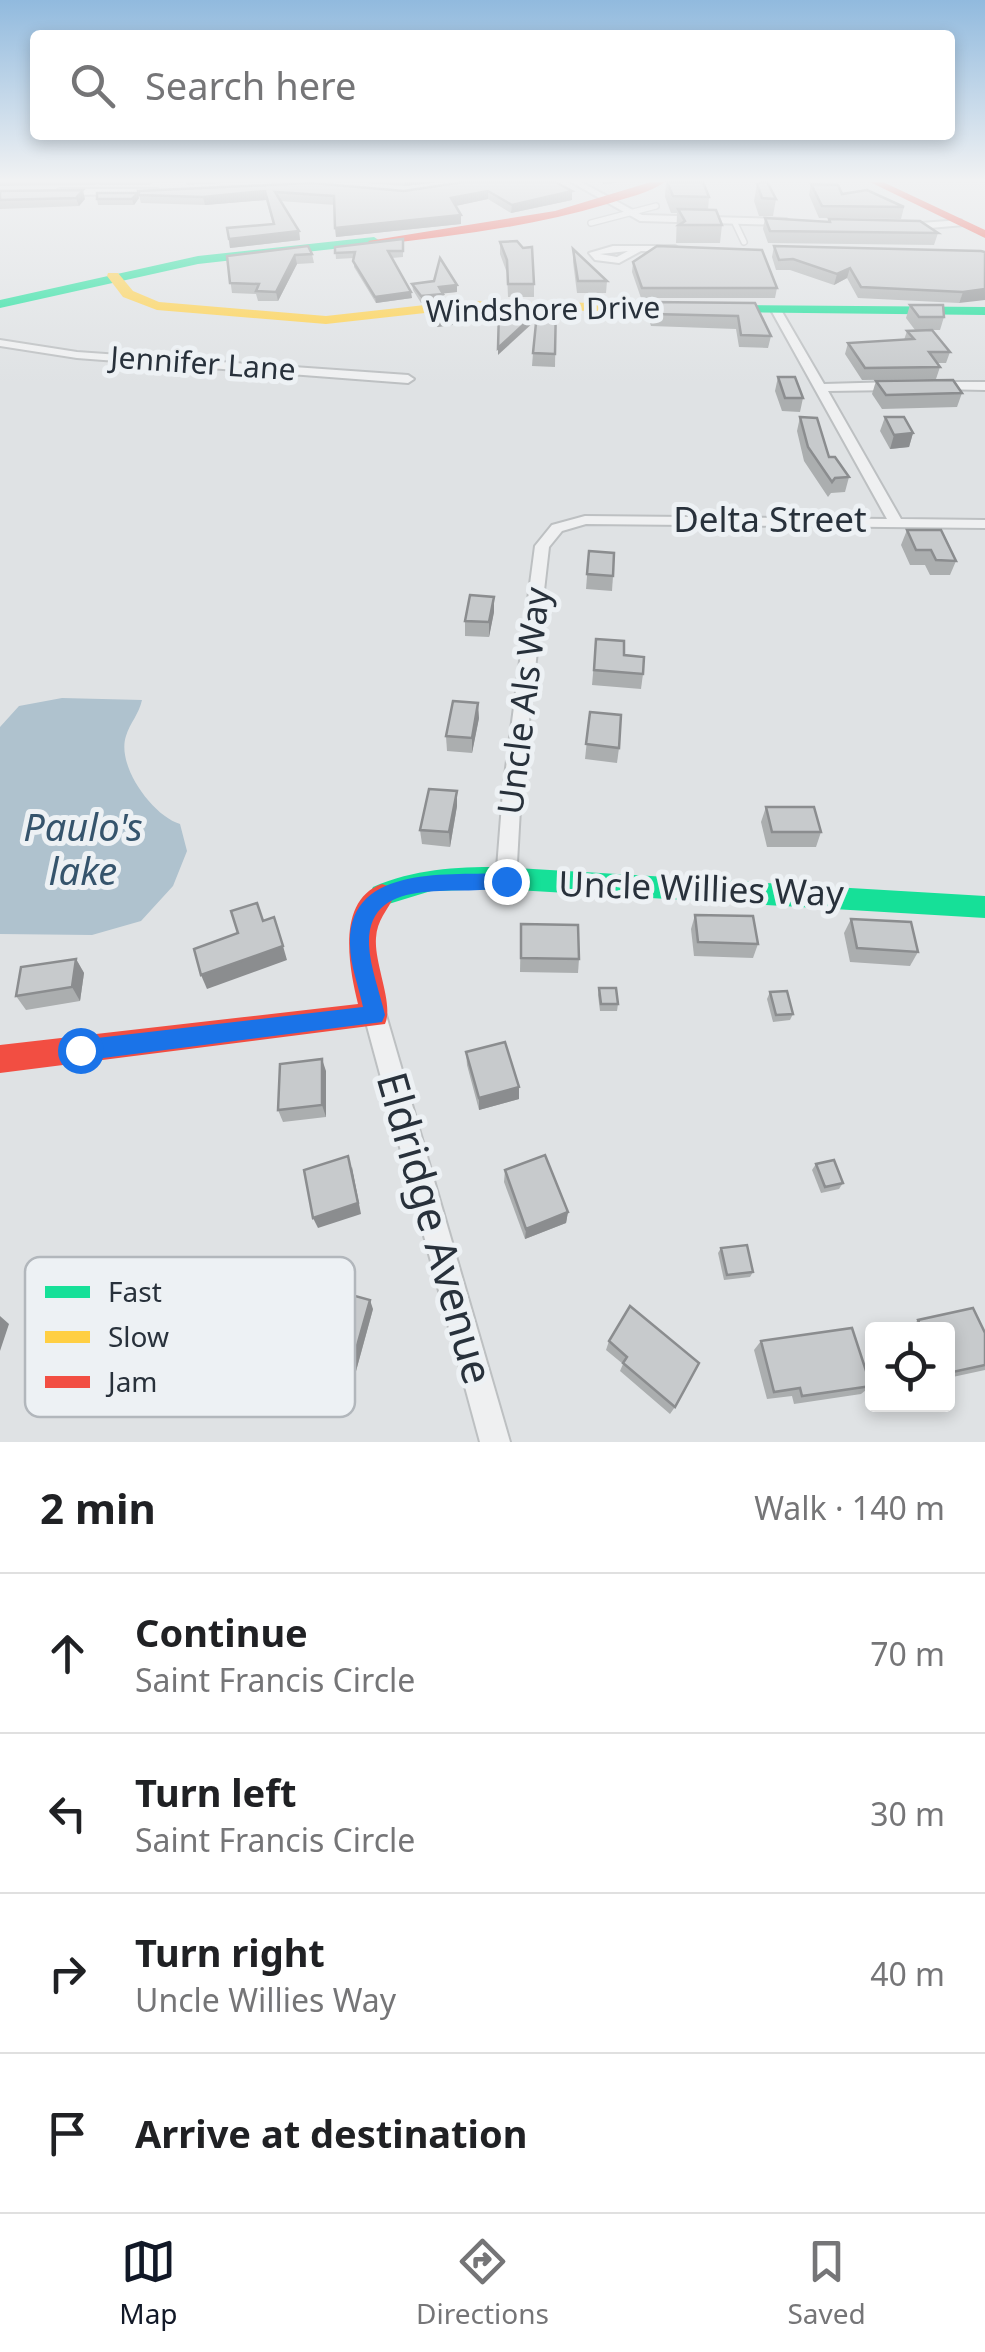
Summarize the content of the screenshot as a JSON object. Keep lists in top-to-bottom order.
{
  "streets": {
    "street": [
      "Windshore Drive",
      "Jennifer Lane",
      "Delta Street",
      "Uncle Als Way",
      "Uncle Willies Way",
      "Eldridge Avenue"
    ]
  },
  "crossings": [
    ["Delta Street", "Uncle Als Way"],
    ["Uncle Als Way", "Uncle Willies Way"],
    ["Uncle Willies Way", "Eldridge Avenue"]
  ],
  "water": ["Paulo's lake"],
  "legend": ["Fast", "Slow", "Jam"],
  "page": {
    "search": "Search here",
    "heading": ["2 min", "Walk · 140 m"],
    "list": [
      ["Continue", "Saint Francis Circle", "70 m"],
      ["Turn left", "Saint Francis Circle", "30 m"],
      ["Turn right", "Uncle Willies Way", "40 m"],
      "Arrive at destination"
    ],
    "nav": ["Map", "Directions", "Saved"]
  }
}
